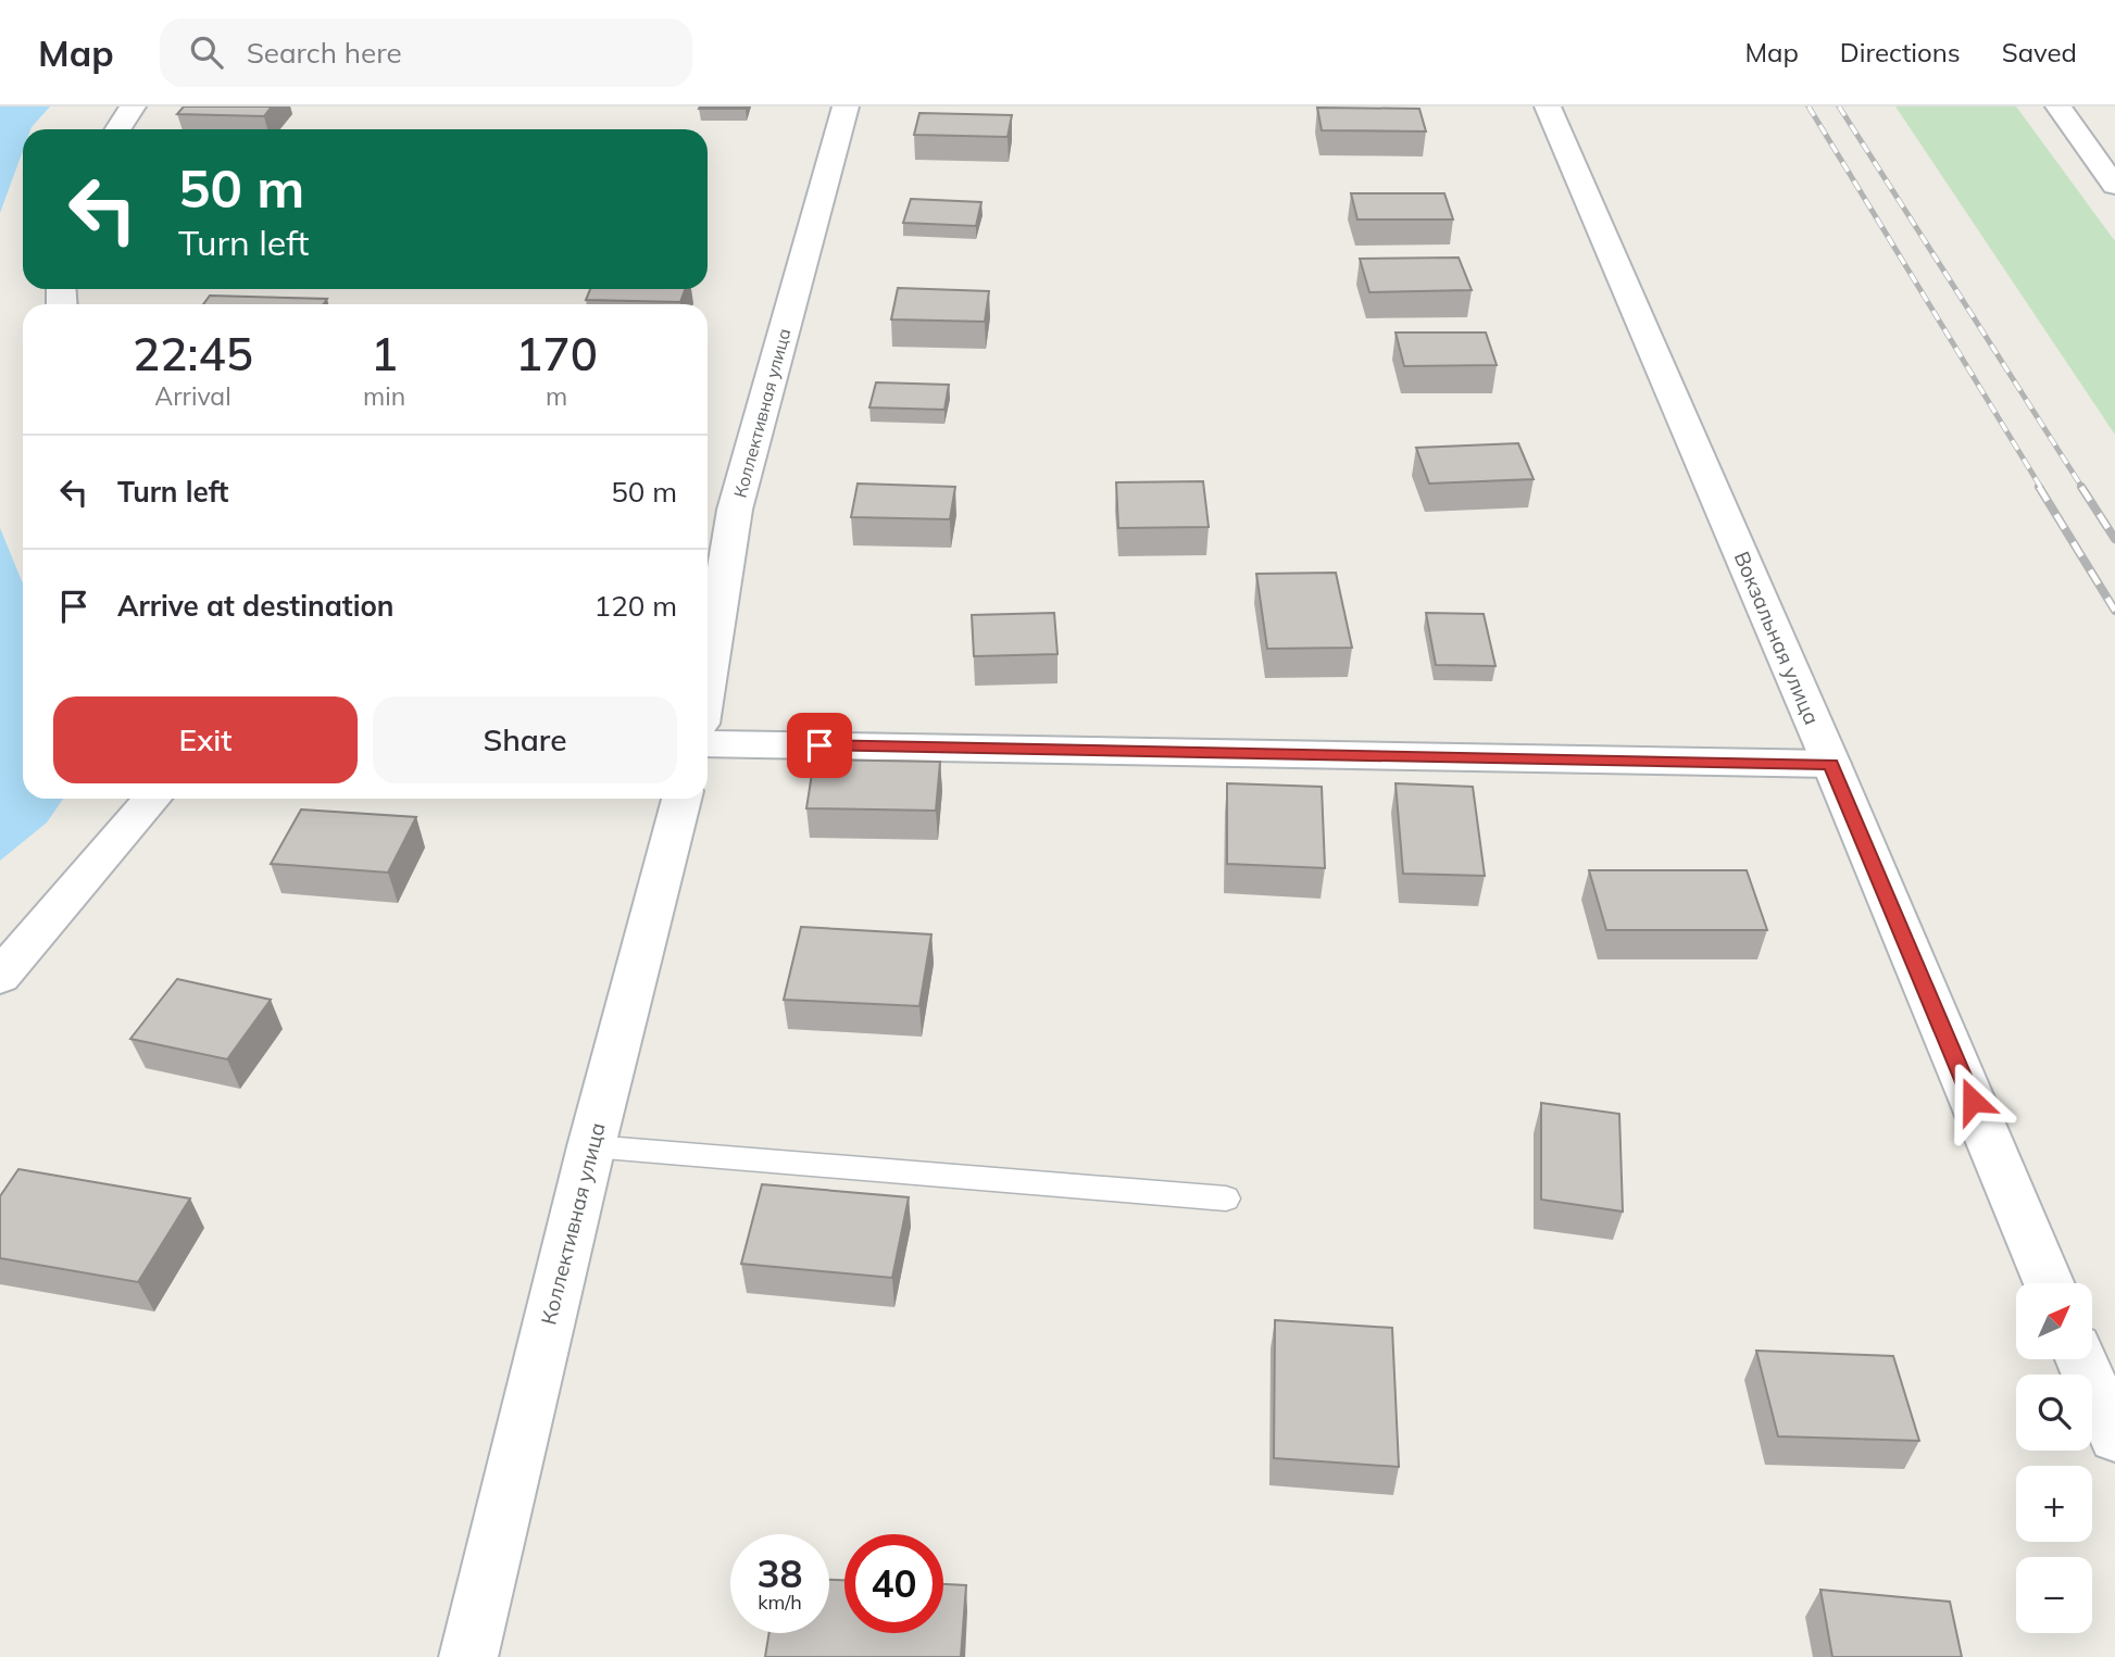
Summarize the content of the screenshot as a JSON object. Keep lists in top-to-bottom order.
{
  "streets": {
    "street": ["Коллективная улица", "Вокзальная улица"]
  },
  "north": "top right",
  "page": {
    "header": "Map",
    "search": "Search here",
    "nav": ["Map", "Directions", "Saved"],
    "turn": ["50 m", "Turn left"],
    "eta": [
      "22:45",
      "Arrival",
      "1",
      "min",
      "170",
      "m"
    ],
    "list": [
      {
        "name": "Turn left",
        "value": "50 m"
      },
      {
        "name": "Arrive at destination",
        "value": "120 m"
      }
    ],
    "buttons": ["Exit", "Share"],
    "map_buttons": ["+", "−"],
    "speed": "38 km/h",
    "limit": "40"
  }
}
